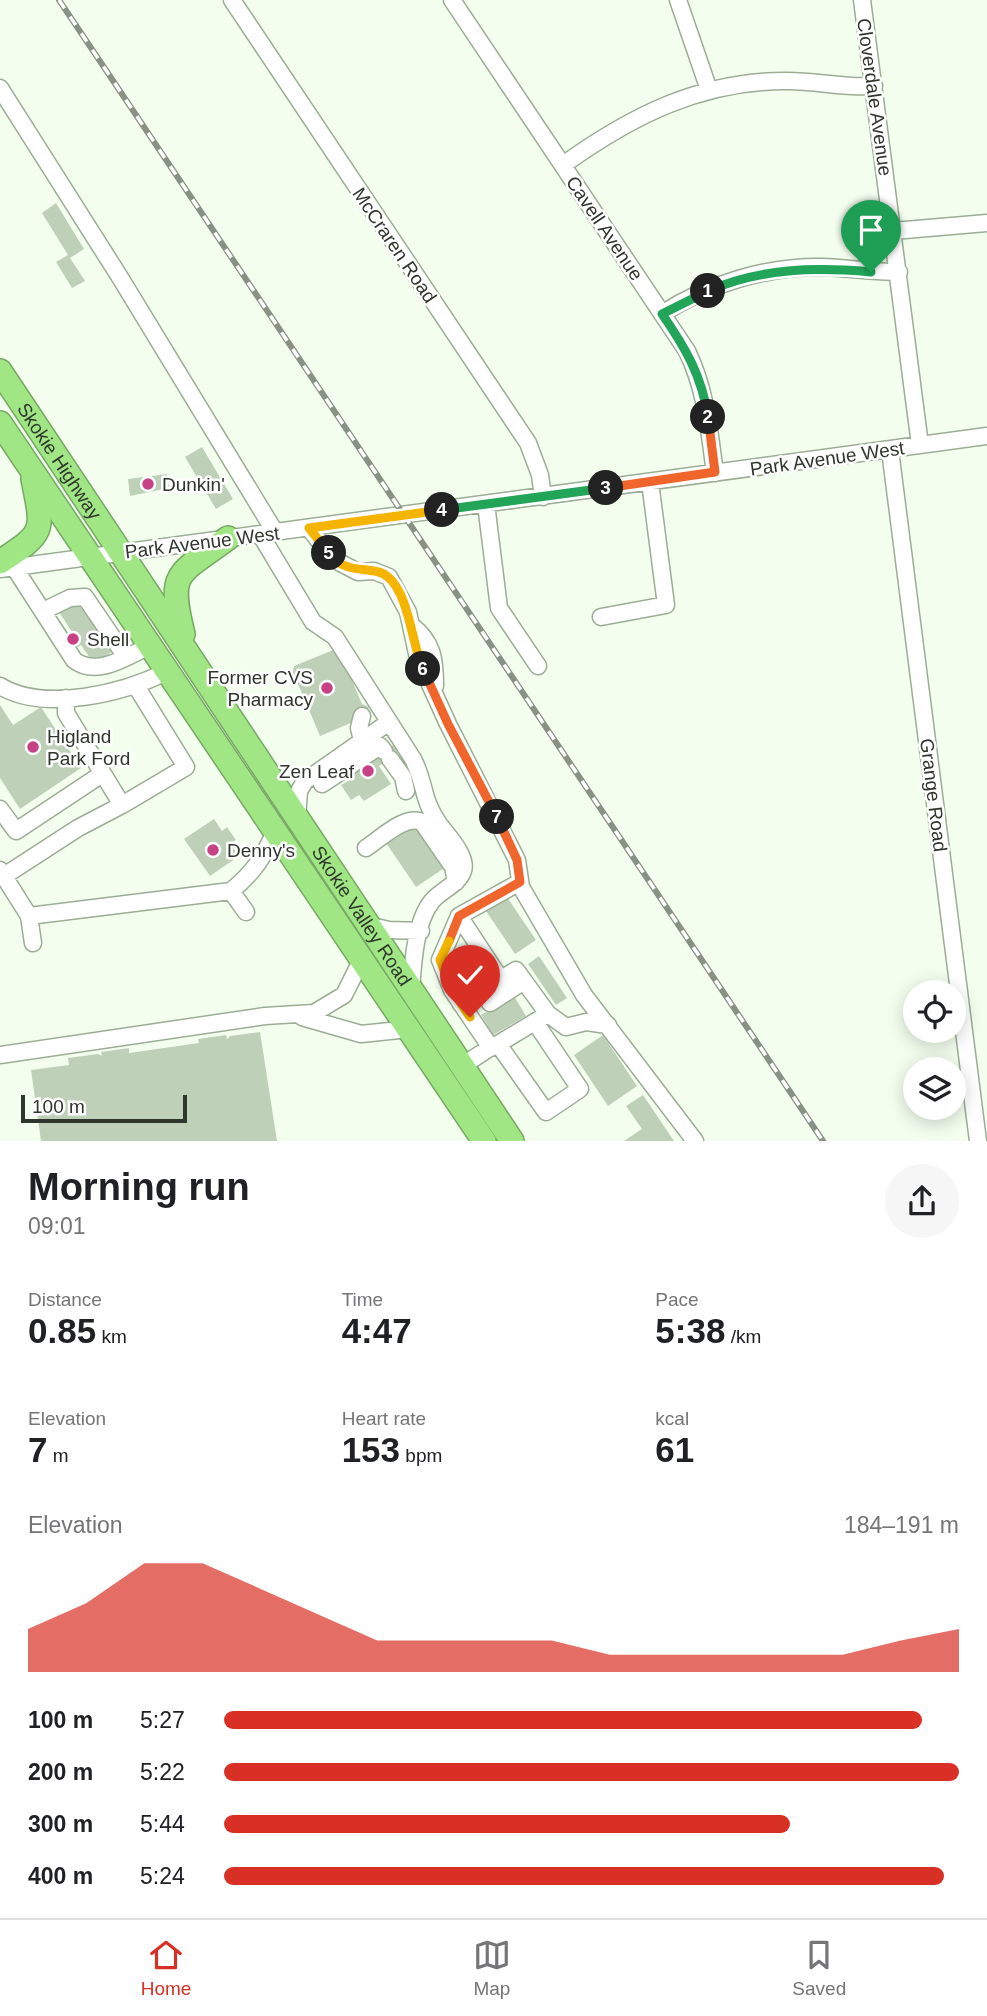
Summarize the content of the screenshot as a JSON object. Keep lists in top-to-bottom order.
{
  "streets": {
    "highway": ["Skokie Highway", "Skokie Valley Road"],
    "street": [
      "Cloverdale Avenue",
      "Cavell Avenue",
      "McCraren Road",
      "Park Avenue West",
      "Grange Road"
    ]
  },
  "crossings": [
    ["Cloverdale Avenue", "Park Avenue West"],
    ["Cavell Avenue", "Park Avenue West"],
    ["McCraren Road", "Park Avenue West"],
    ["Park Avenue West", "Skokie Highway"],
    ["Park Avenue West", "Grange Road"],
    ["Park Avenue West", "Skokie Valley Road"],
    ["Skokie Highway", "Skokie Valley Road"]
  ],
  "places": [
    "Dunkin'",
    "Shell",
    "Former CVS Pharmacy",
    "Higland Park Ford",
    "Zen Leaf",
    "Denny's"
  ],
  "scale_bar": "100 m",
  "page": {
    "pins": [
      "1",
      "2",
      "3",
      "4",
      "5",
      "6",
      "7"
    ],
    "scale": "100 m",
    "heading": ["Morning run", "09:01"],
    "stats": [
      ["Distance", "0.85 km"],
      ["Time", "4:47"],
      ["Pace", "5:38 /km"],
      ["Elevation", "7 m"],
      ["Heart rate", "153 bpm"],
      ["kcal", "61"]
    ],
    "chart": ["Elevation", "184–191 m"],
    "list": [
      {
        "name": "100 m",
        "note": "5:27"
      },
      {
        "name": "200 m",
        "note": "5:22"
      },
      {
        "name": "300 m",
        "note": "5:44"
      },
      {
        "name": "400 m",
        "note": "5:24"
      }
    ],
    "tabs": ["Home", "Map", "Saved"]
  }
}
